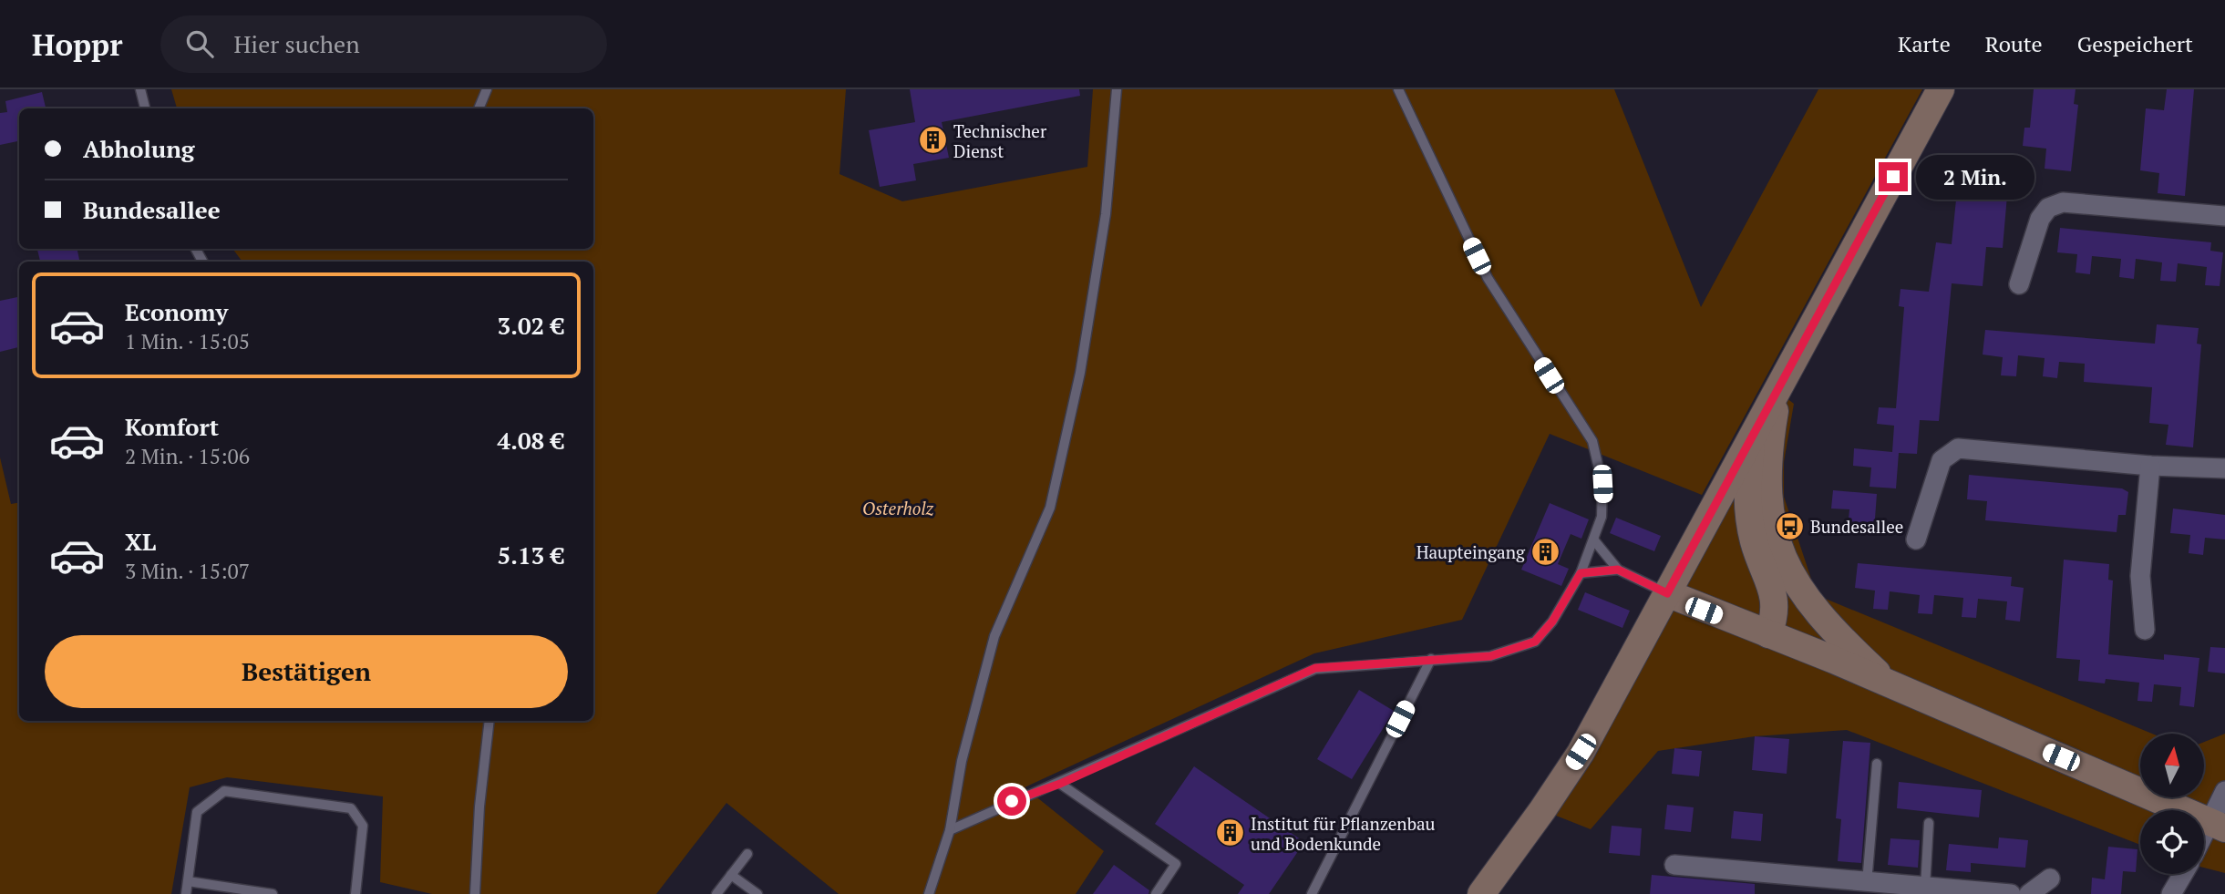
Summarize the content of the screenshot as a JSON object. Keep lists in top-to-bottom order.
{
  "parks": ["Osterholz"],
  "places": {
    "building": ["Technischer Dienst", "Haupteingang", "Institut für Pflanzenbau und Bodenkunde"],
    "bus stop": ["Bundesallee"]
  },
  "north": "top",
  "page": {
    "header": "Hoppr",
    "search": "Hier suchen",
    "nav": ["Karte", "Route", "Gespeichert"],
    "banner": ["Abholung", "Bundesallee"],
    "bubble": "2 Min.",
    "list": [
      {
        "name": "Economy",
        "note": "1 Min. · 15:05",
        "value": "3.02 €"
      },
      {
        "name": "Komfort",
        "note": "2 Min. · 15:06",
        "value": "4.08 €"
      },
      {
        "name": "XL",
        "note": "3 Min. · 15:07",
        "value": "5.13 €"
      }
    ],
    "buttons": "Bestätigen"
  }
}
